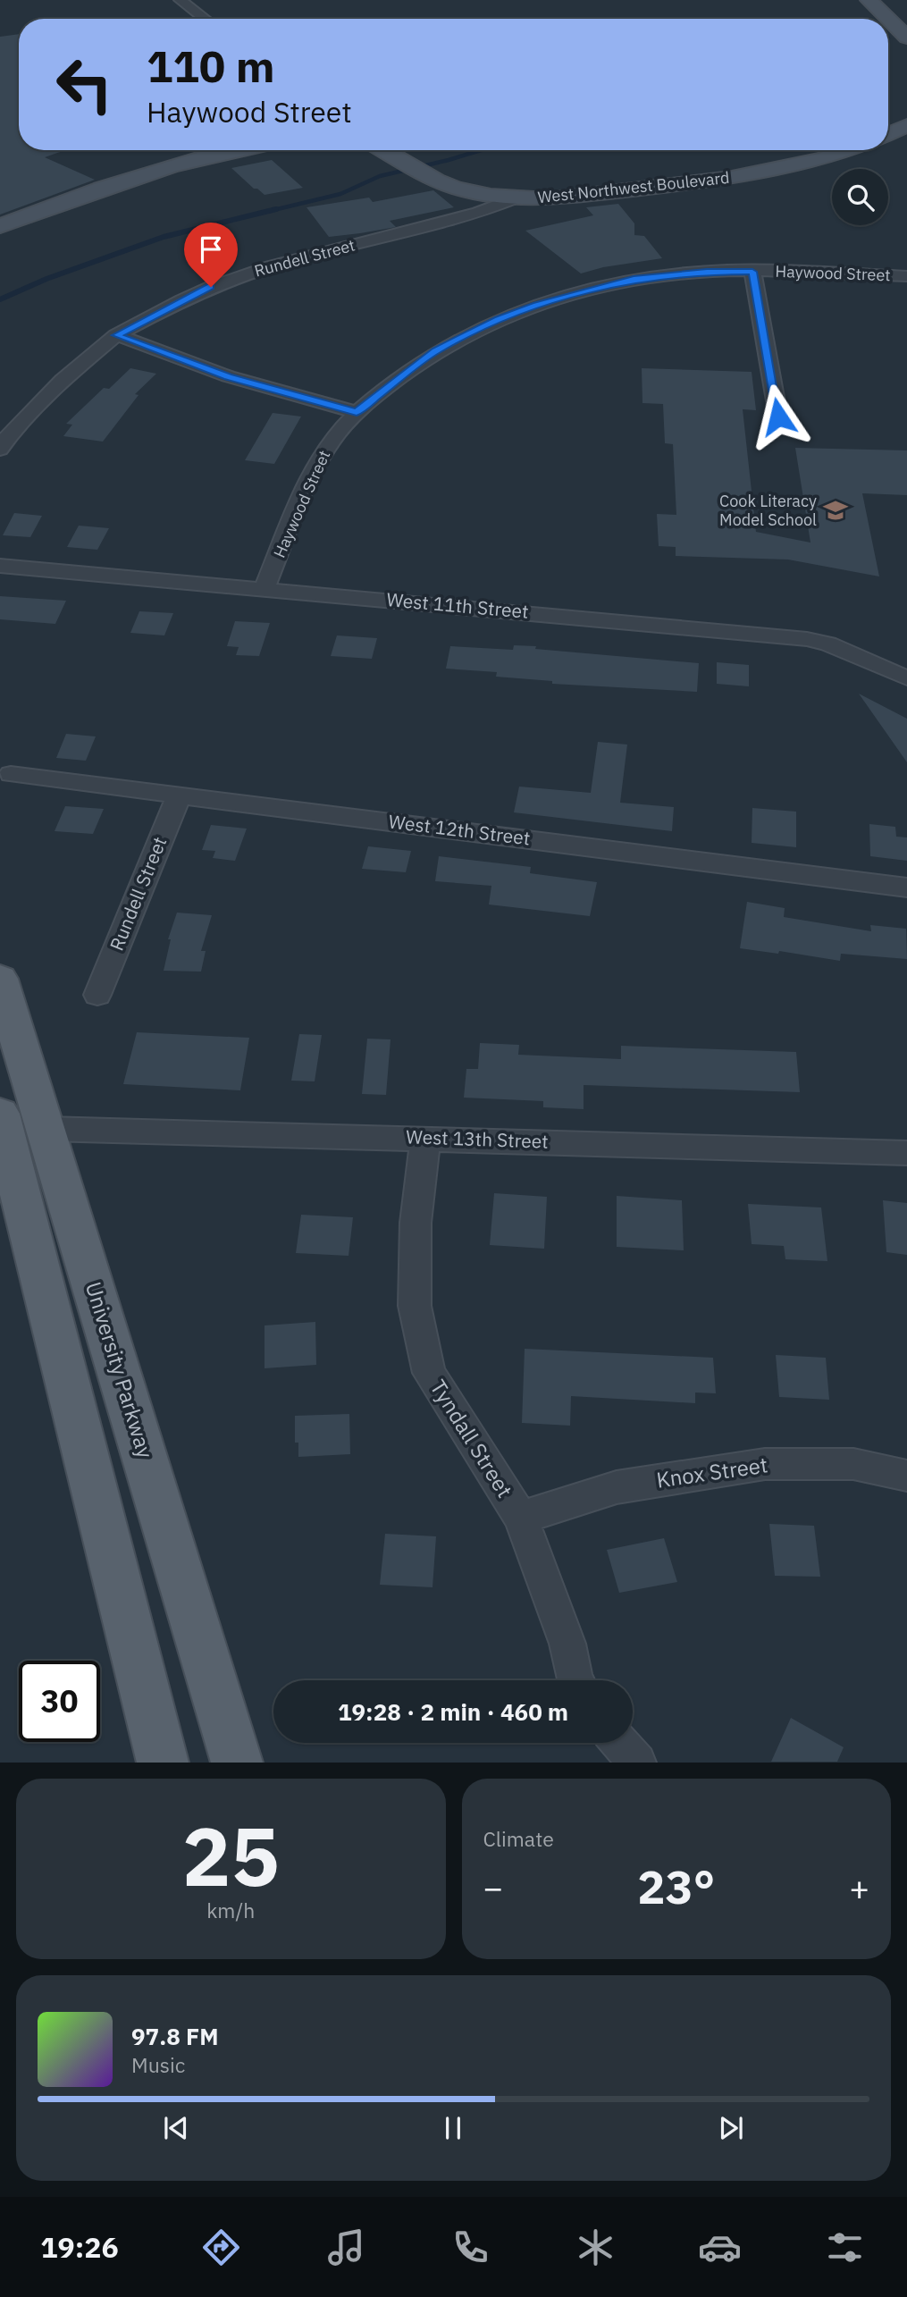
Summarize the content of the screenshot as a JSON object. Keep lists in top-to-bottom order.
{
  "streets": {
    "main road": ["West Northwest Boulevard", "University Parkway"],
    "street": [
      "Rundell Street",
      "Haywood Street",
      "West 11th Street",
      "West 12th Street",
      "West 13th Street",
      "Tyndall Street",
      "Knox Street"
    ]
  },
  "crossings": [
    ["West Northwest Boulevard", "Rundell Street"],
    ["Rundell Street", "West 12th Street"],
    ["Haywood Street", "West 11th Street"],
    ["West 13th Street", "University Parkway"],
    ["West 13th Street", "Tyndall Street"],
    ["Tyndall Street", "Knox Street"]
  ],
  "places": {
    "school or university": ["Cook Literacy Model School"]
  },
  "page": {
    "turn": ["110 m", "Haywood Street"],
    "limit": "30",
    "trip": "19:28 · 2 min · 460 m",
    "tile": [
      ["25", "km/h"],
      "Climate"
    ],
    "heat": ["−", "23°", "+"],
    "song": ["97.8 FM", "Music"],
    "tabs": "19:26"
  }
}
